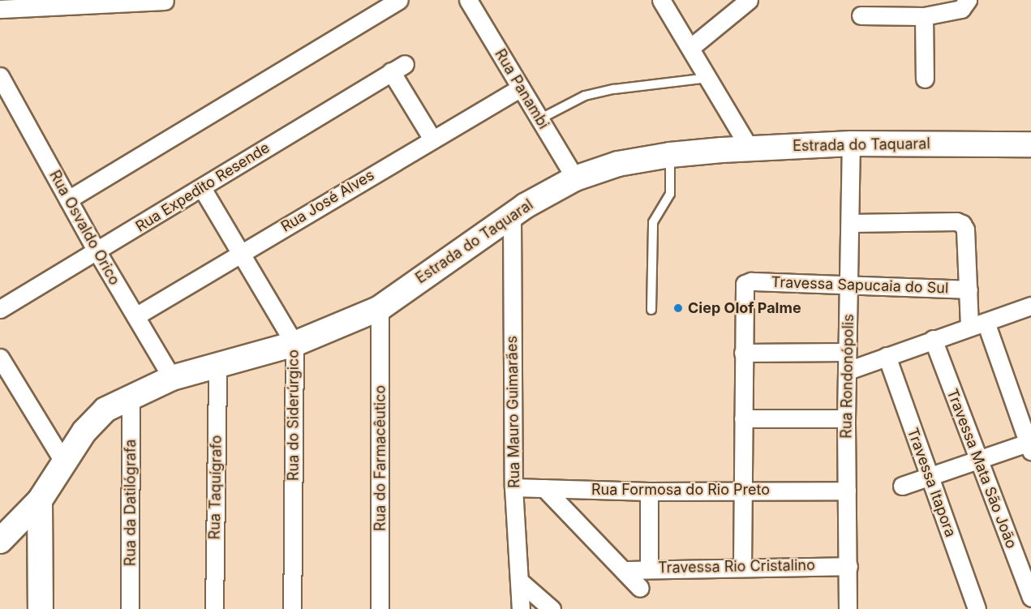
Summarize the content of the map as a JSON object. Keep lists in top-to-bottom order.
{
  "streets": {
    "street": [
      "Rua Panambi",
      "Estrada do Taquaral",
      "Rua Expedito Resende",
      "Rua José Alves",
      "Rua Osvaldo Orico",
      "Travessa Sapucaia do Sul",
      "Rua Rondonópolis",
      "Rua Mauro Guimarães",
      "Rua do Siderúrgico",
      "Rua do Farmacêutico",
      "Travessa Mata São João",
      "Travessa Itapora",
      "Rua Taquígrafo",
      "Rua Formosa do Rio Preto",
      "Rua da Datilógrafa",
      "Travessa Rio Cristalino"
    ]
  },
  "crossings": [
    ["Rua Panambi", "Estrada do Taquaral"],
    ["Rua Panambi", "Rua José Alves"],
    ["Estrada do Taquaral", "Rua Osvaldo Orico"],
    ["Estrada do Taquaral", "Rua Rondonópolis"],
    ["Estrada do Taquaral", "Rua Mauro Guimarães"],
    ["Estrada do Taquaral", "Rua do Siderúrgico"],
    ["Estrada do Taquaral", "Rua do Farmacêutico"],
    ["Estrada do Taquaral", "Rua Taquígrafo"],
    ["Estrada do Taquaral", "Rua da Datilógrafa"],
    ["Rua Expedito Resende", "Rua José Alves"],
    ["Rua Expedito Resende", "Rua Osvaldo Orico"],
    ["Rua Expedito Resende", "Rua do Siderúrgico"],
    ["Rua José Alves", "Rua Osvaldo Orico"],
    ["Rua José Alves", "Rua do Siderúrgico"],
    ["Travessa Sapucaia do Sul", "Rua Rondonópolis"],
    ["Rua Rondonópolis", "Rua Formosa do Rio Preto"],
    ["Rua Rondonópolis", "Travessa Rio Cristalino"],
    ["Rua Mauro Guimarães", "Rua Formosa do Rio Preto"]
  ],
  "places": ["Ciep Olof Palme"]
}
